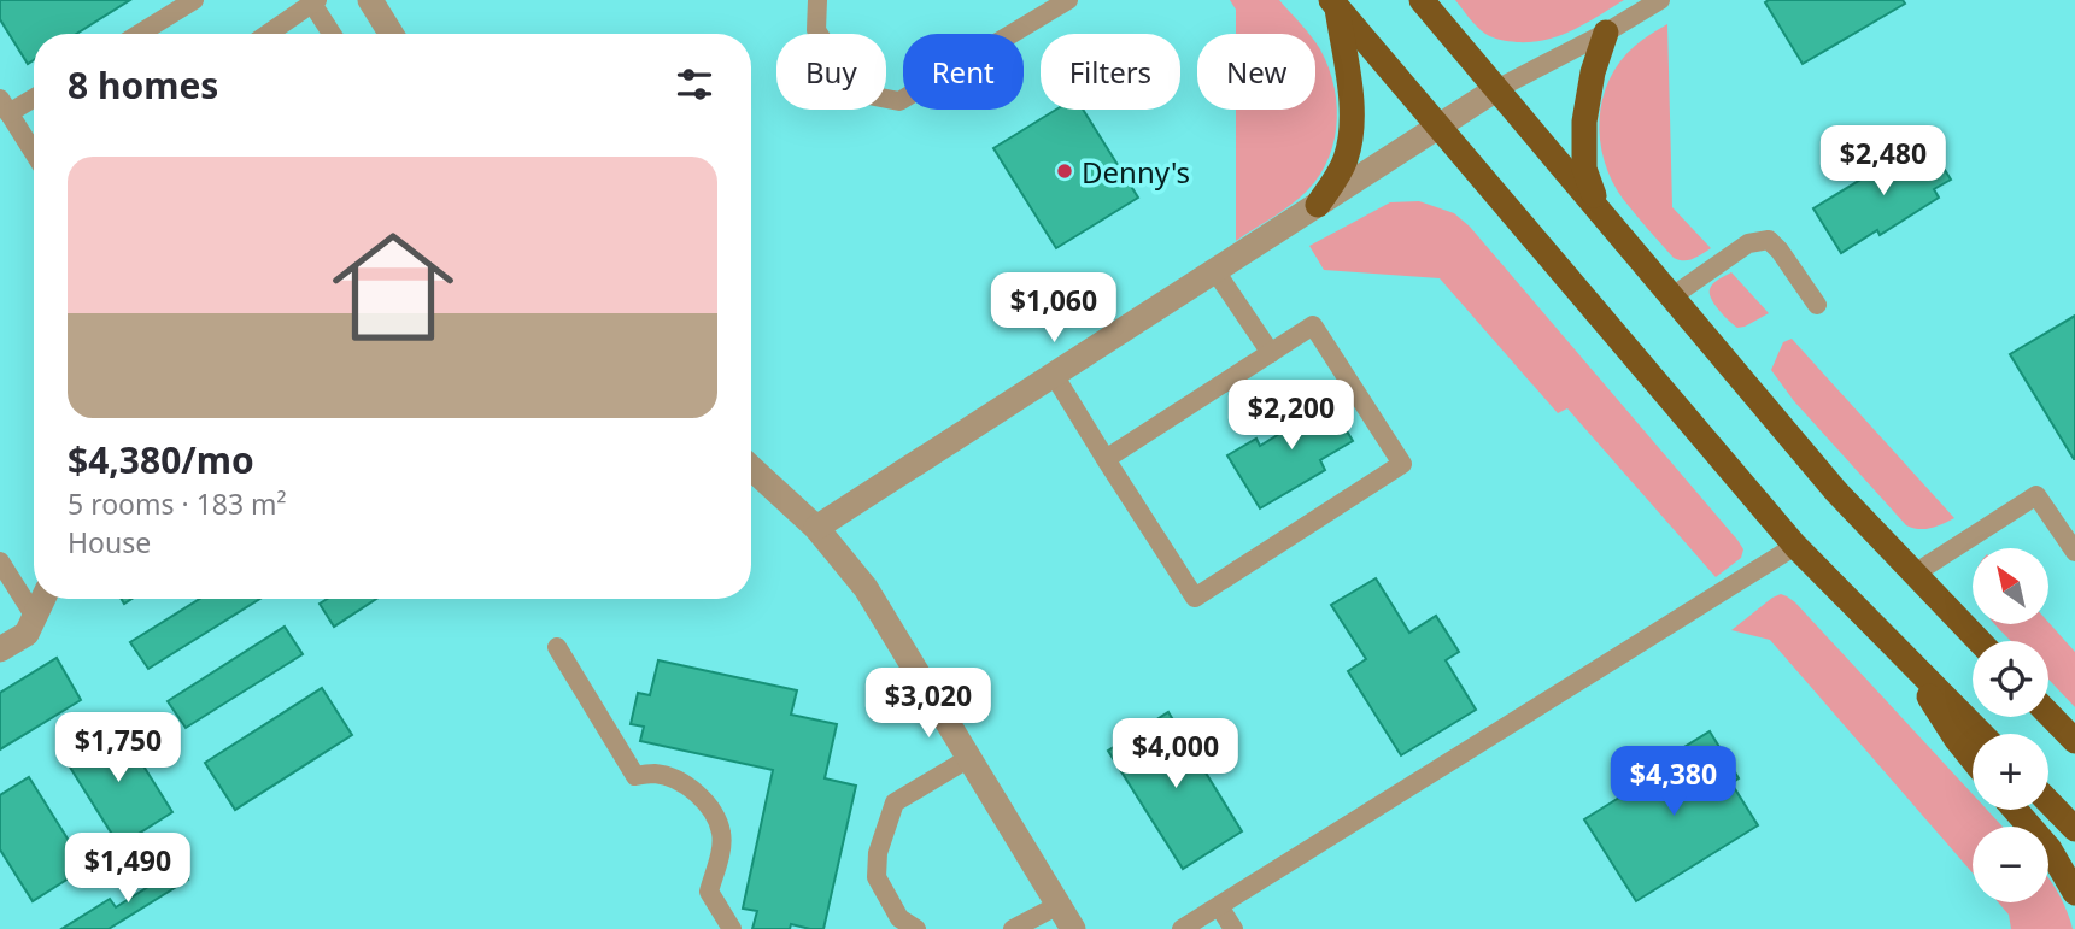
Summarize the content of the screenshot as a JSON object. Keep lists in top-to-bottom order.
{
  "places": ["Denny's"],
  "north": "top left",
  "page": {
    "chip": [
      "Buy",
      "Rent",
      "Filters",
      "New"
    ],
    "heading": "8 homes",
    "price": [
      "$2,480",
      "$1,060",
      "$2,200",
      "$3,020",
      "$1,750",
      "$4,000",
      "$4,380",
      "$1,490"
    ],
    "list": [
      {
        "name": "$4,380/mo",
        "note": "5 rooms · 183 m² · House"
      }
    ],
    "map_buttons": ["+", "−"]
  }
}
